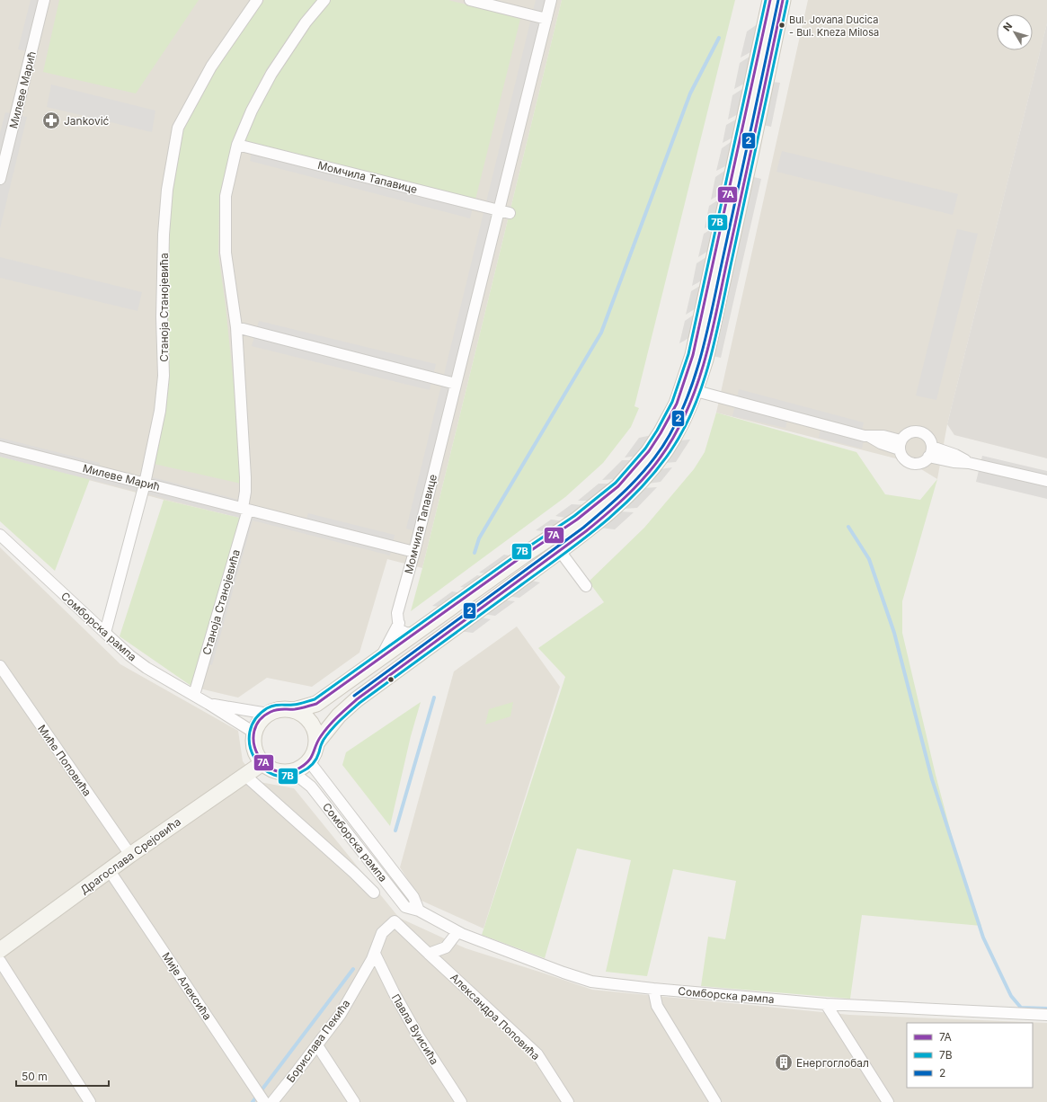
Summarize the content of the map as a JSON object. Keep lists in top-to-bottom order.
{
  "streets": {
    "street": [
      "Милеве Марић",
      "Момчила Тапавице",
      "Станоја Станојевића",
      "Сомборска рампа",
      "Миће Поповића",
      "Драгослава Срејовића",
      "Мије Алексића",
      "Александра Поповића",
      "Павла Вуисића",
      "Борислава Пекића"
    ]
  },
  "crossings": [
    ["Милеве Марић", "Станоја Станојевића"],
    ["Момчила Тапавице", "Станоја Станојевића"],
    ["Станоја Станојевића", "Сомборска рампа"],
    ["Сомборска рампа", "Драгослава Срејовића"],
    ["Миће Поповића", "Драгослава Срејовића"],
    ["Драгослава Срејовића", "Мије Алексића"],
    ["Александра Поповића", "Борислава Пекића"],
    ["Павла Вуисића", "Борислава Пекића"]
  ],
  "places": {
    "other": ["Bul. Jovana Ducica - Bul. Kneza Milosa"],
    "pharmacy": ["Janković"],
    "building": ["Енергоглобал"]
  },
  "lines": ["transit line 7A", "transit line 7B", "transit line 2"],
  "legend": ["7A", "7B", "2"],
  "scale_bar": "50 m",
  "north": "top left"
}
